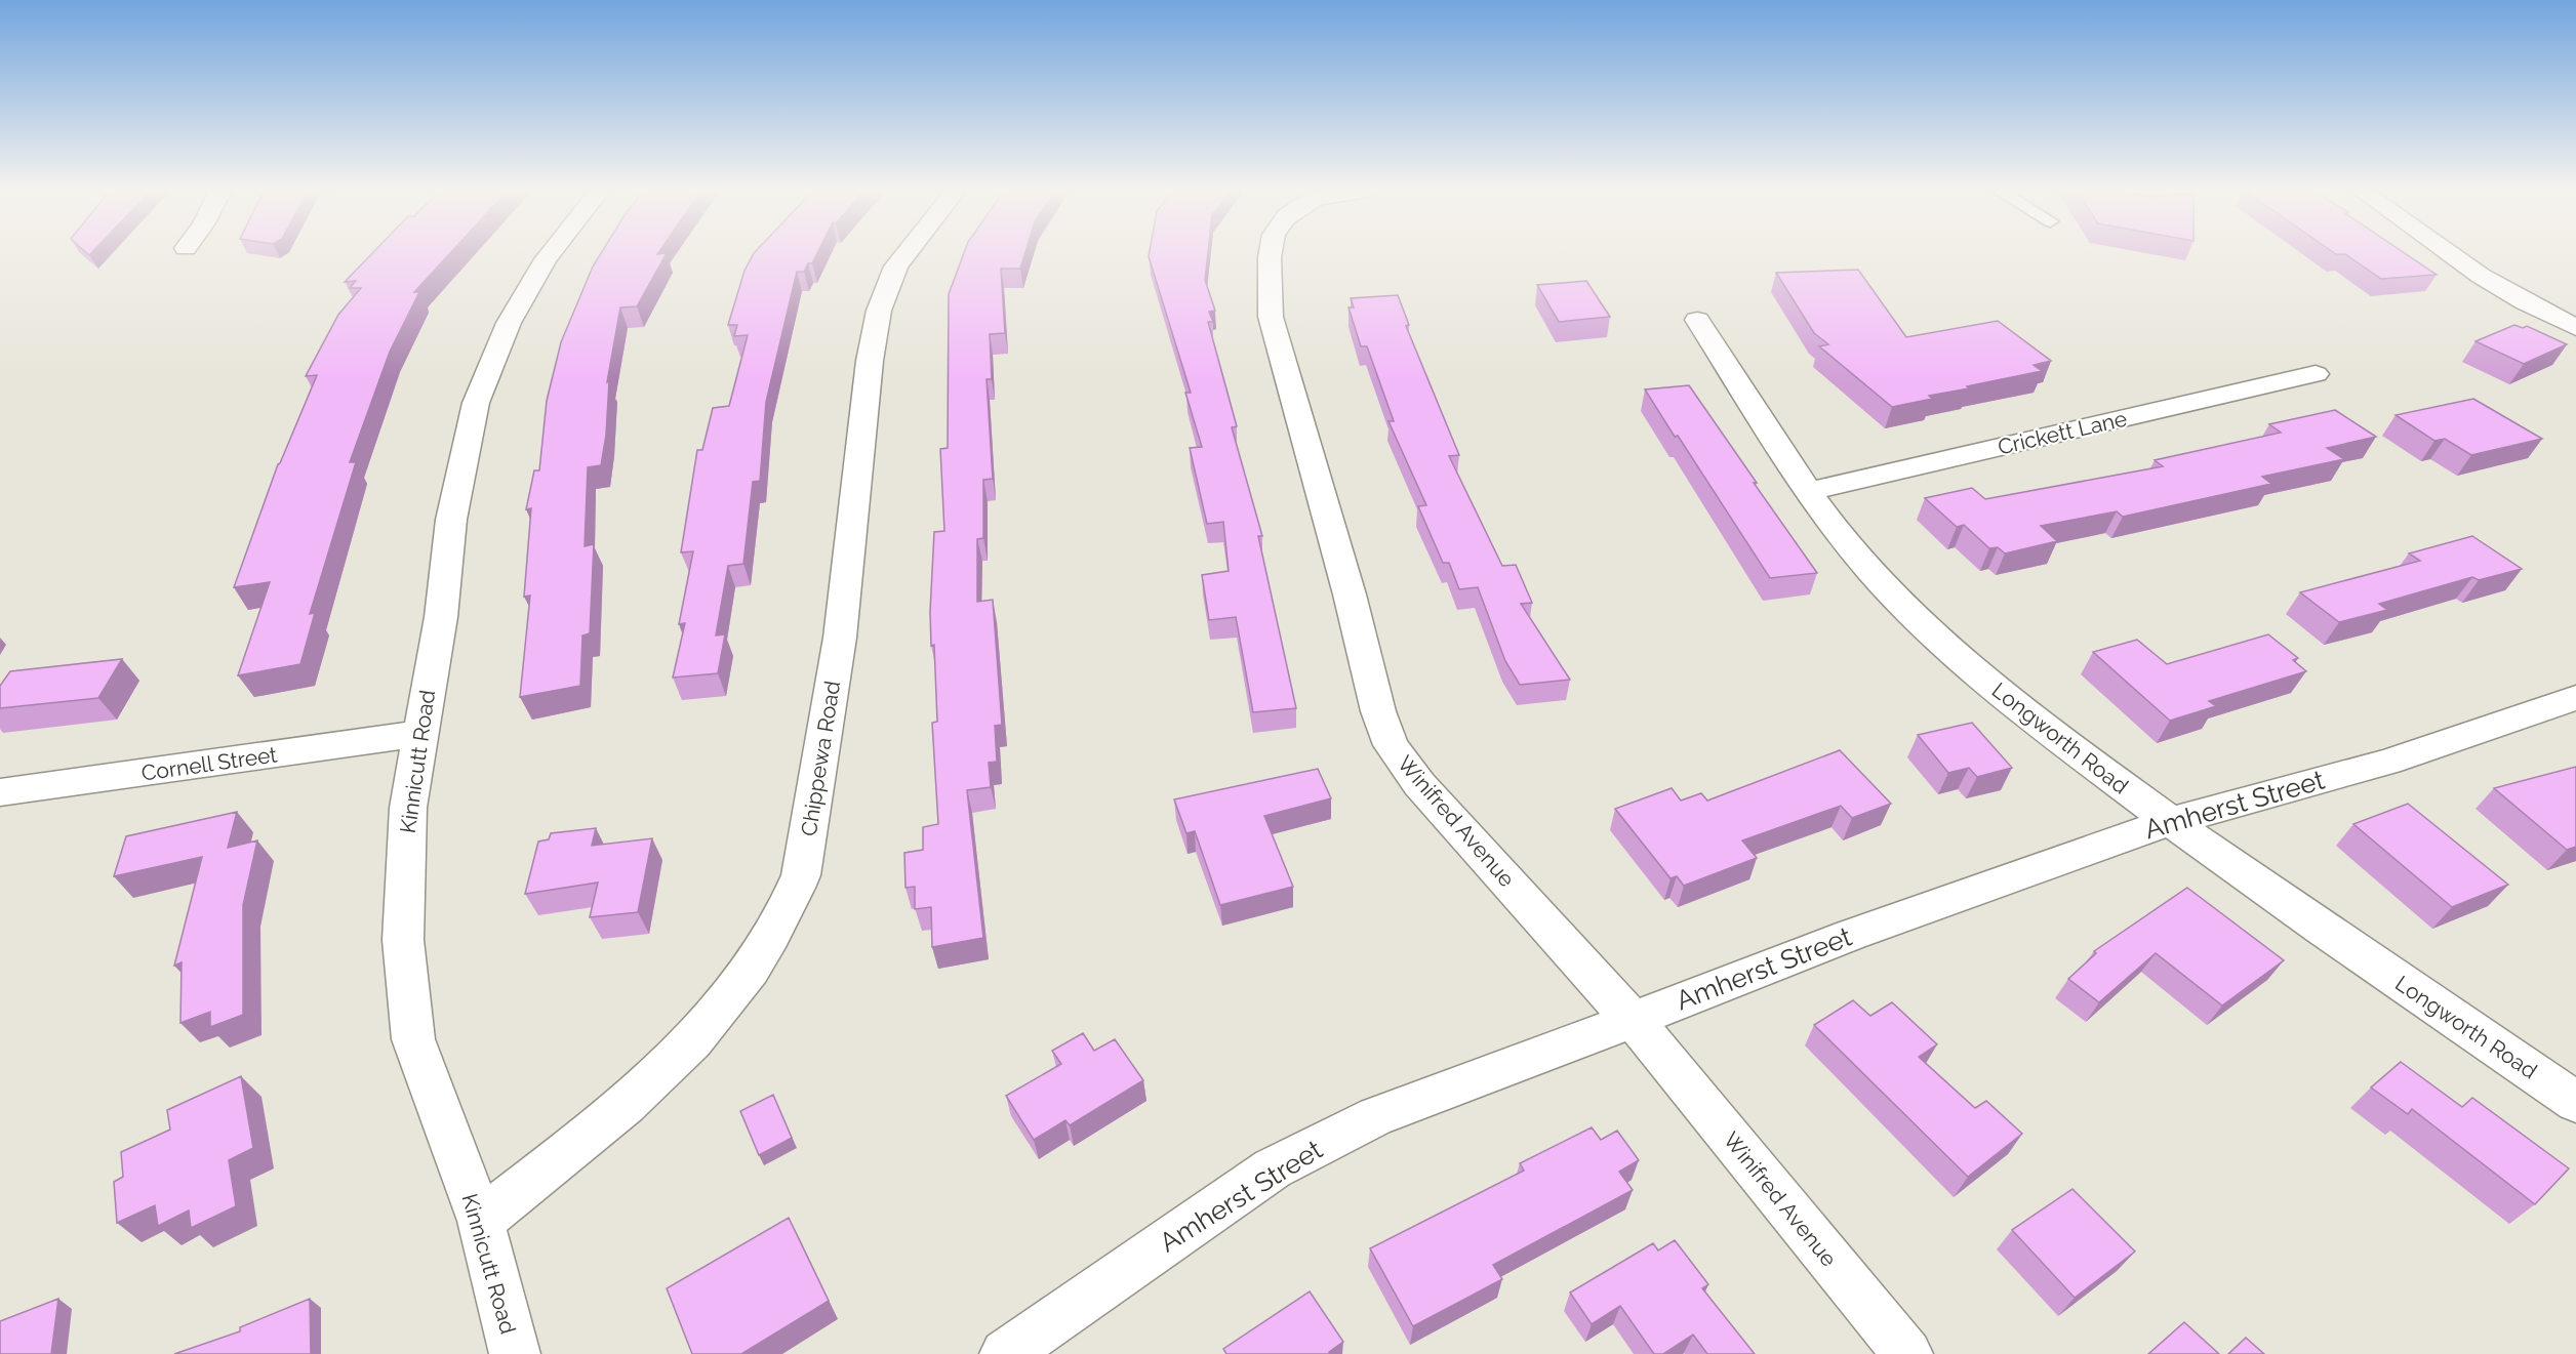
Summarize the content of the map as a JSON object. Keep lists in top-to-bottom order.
{
  "streets": {
    "street": [
      "Crickett Lane",
      "Longworth Road",
      "Chippewa Road",
      "Kinnicutt Road",
      "Cornell Street",
      "Amherst Street",
      "Winifred Avenue"
    ]
  },
  "crossings": [
    ["Crickett Lane", "Longworth Road"],
    ["Longworth Road", "Amherst Street"],
    ["Chippewa Road", "Kinnicutt Road"],
    ["Kinnicutt Road", "Cornell Street"],
    ["Amherst Street", "Winifred Avenue"]
  ]
}
